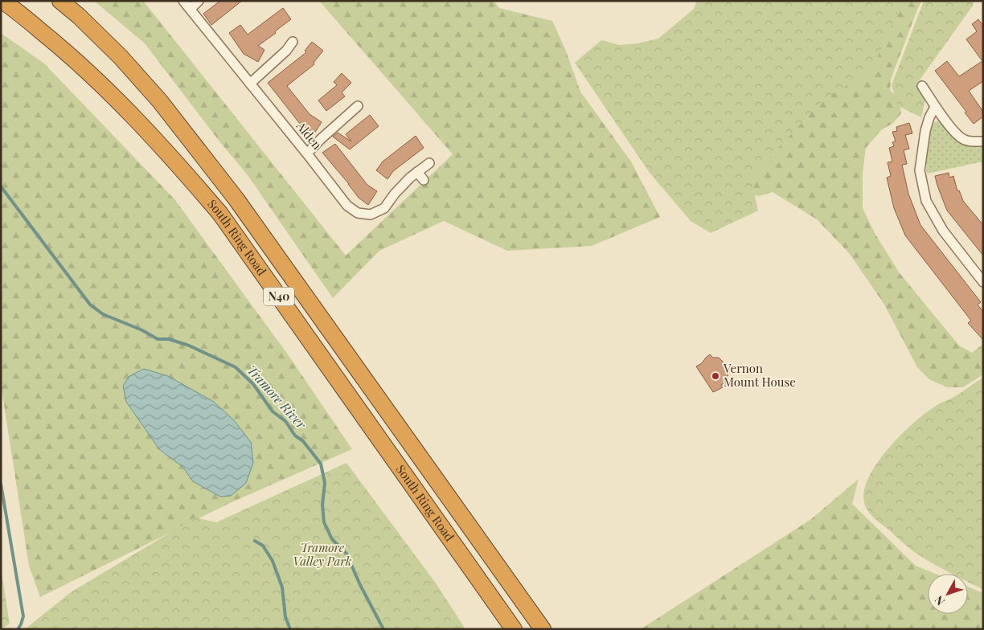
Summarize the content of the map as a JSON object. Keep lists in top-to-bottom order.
{
  "streets": {
    "highway": ["South Ring Road", "N40"],
    "street": ["Alden"]
  },
  "water": ["Tramore River"],
  "parks": ["Tramore Valley Park"],
  "places": ["Vernon Mount House"],
  "north": "bottom left"
}
